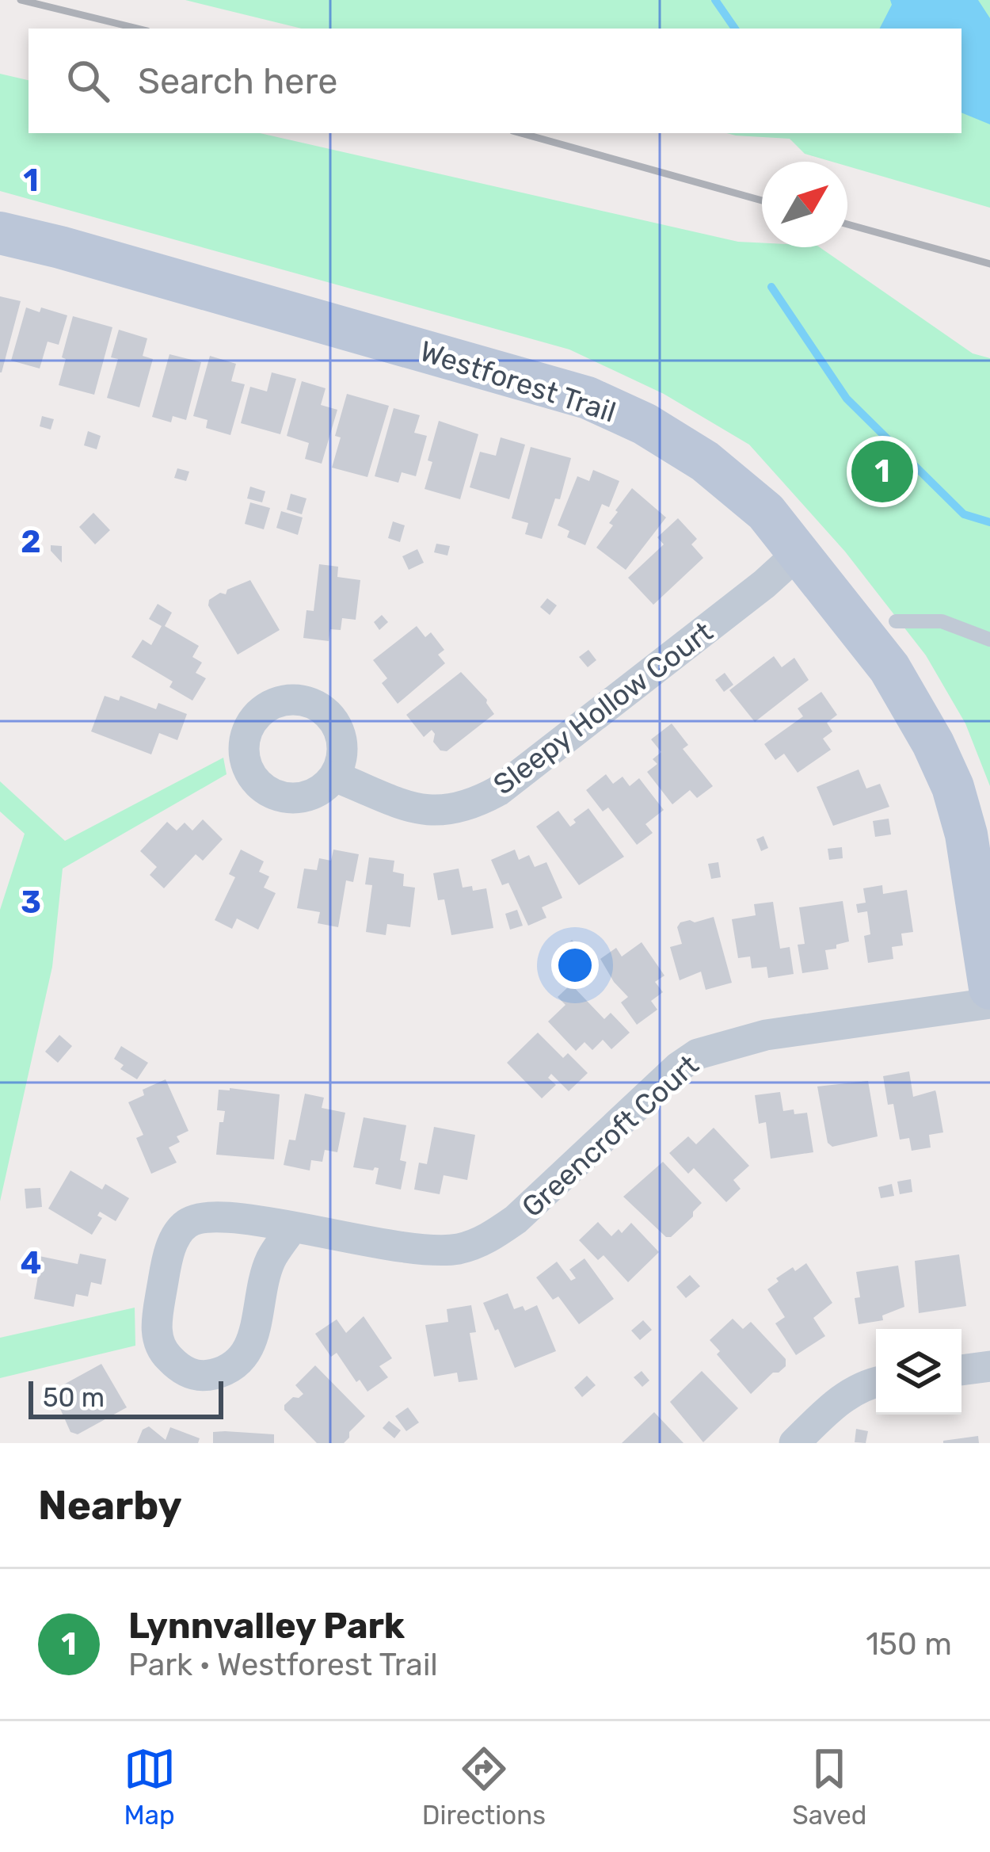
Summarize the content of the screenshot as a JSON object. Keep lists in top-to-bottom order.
{
  "streets": {
    "street": ["Westforest Trail", "Sleepy Hollow Court", "Greencroft Court"]
  },
  "crossings": [
    ["Westforest Trail", "Sleepy Hollow Court"]
  ],
  "scale_bar": "50 m",
  "north": "top right",
  "page": {
    "search": "Search here",
    "pins": "1",
    "scale": "50 m",
    "heading": "Nearby",
    "list": [
      {
        "mark": "1",
        "name": "Lynnvalley Park",
        "note": "Park · Westforest Trail",
        "value": "150 m"
      }
    ],
    "nav": ["Map", "Directions", "Saved"]
  },
  "grid": {
    "rows": [
      "1",
      "2",
      "3",
      "4"
    ]
  }
}
